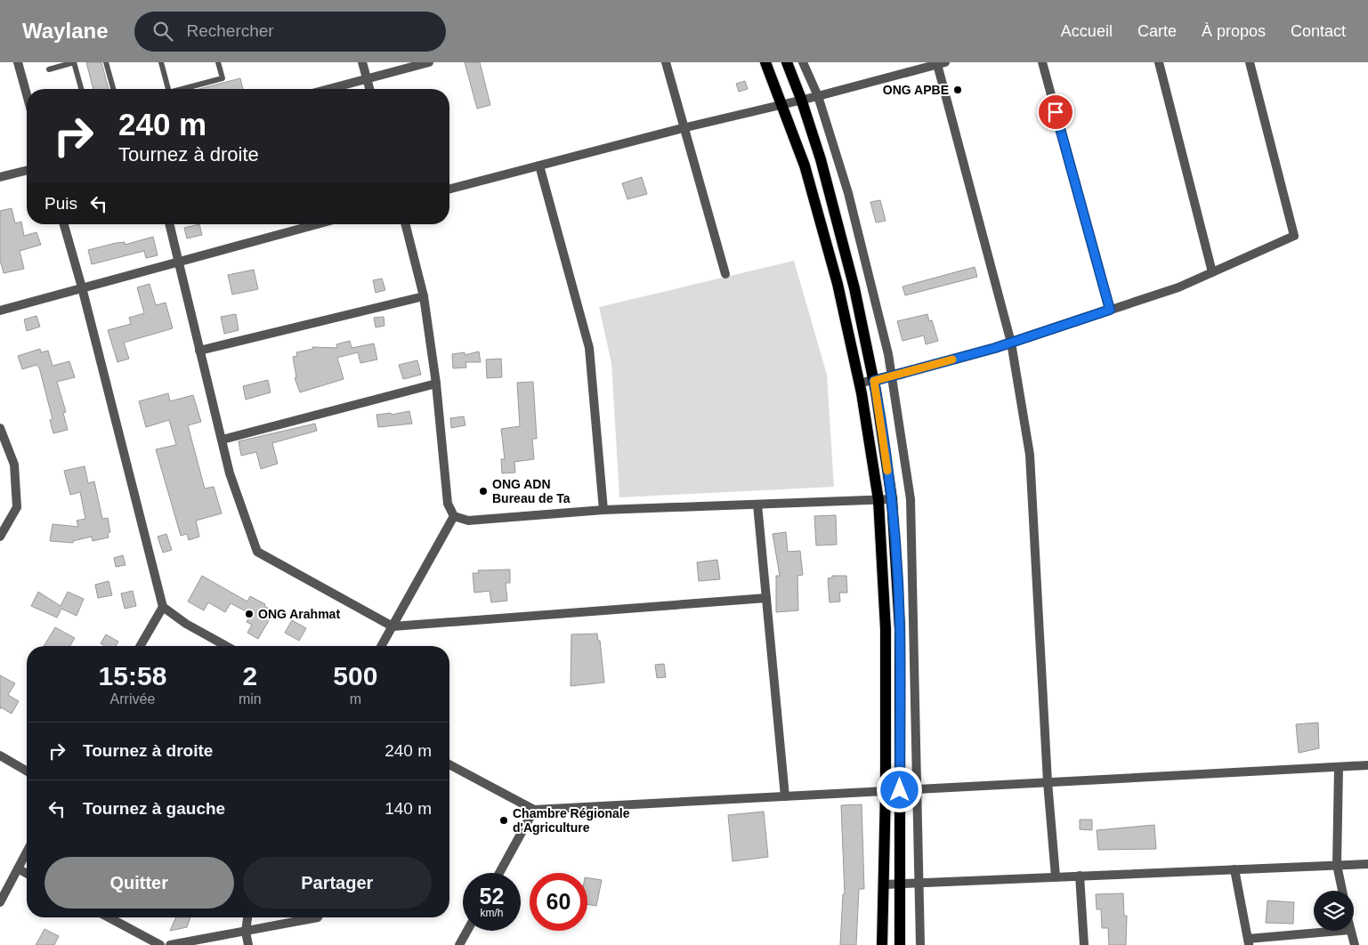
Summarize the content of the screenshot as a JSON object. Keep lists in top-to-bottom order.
{
  "places": [
    "ONG APBE",
    "ONG ADN Bureau de Ta",
    "ONG Arahmat",
    "Chambre Régionale d'Agriculture"
  ],
  "page": {
    "header": "Waylane",
    "search": "Rechercher",
    "nav": [
      "Accueil",
      "Carte",
      "À propos",
      "Contact"
    ],
    "turn": ["240 m", "Tournez à droite"],
    "then": "Puis",
    "eta": [
      "15:58",
      "Arrivée",
      "2",
      "min",
      "500",
      "m"
    ],
    "list": [
      {
        "name": "Tournez à droite",
        "value": "240 m"
      },
      {
        "name": "Tournez à gauche",
        "value": "140 m"
      }
    ],
    "buttons": ["Quitter", "Partager"],
    "speed": "52 km/h",
    "limit": "60"
  }
}
